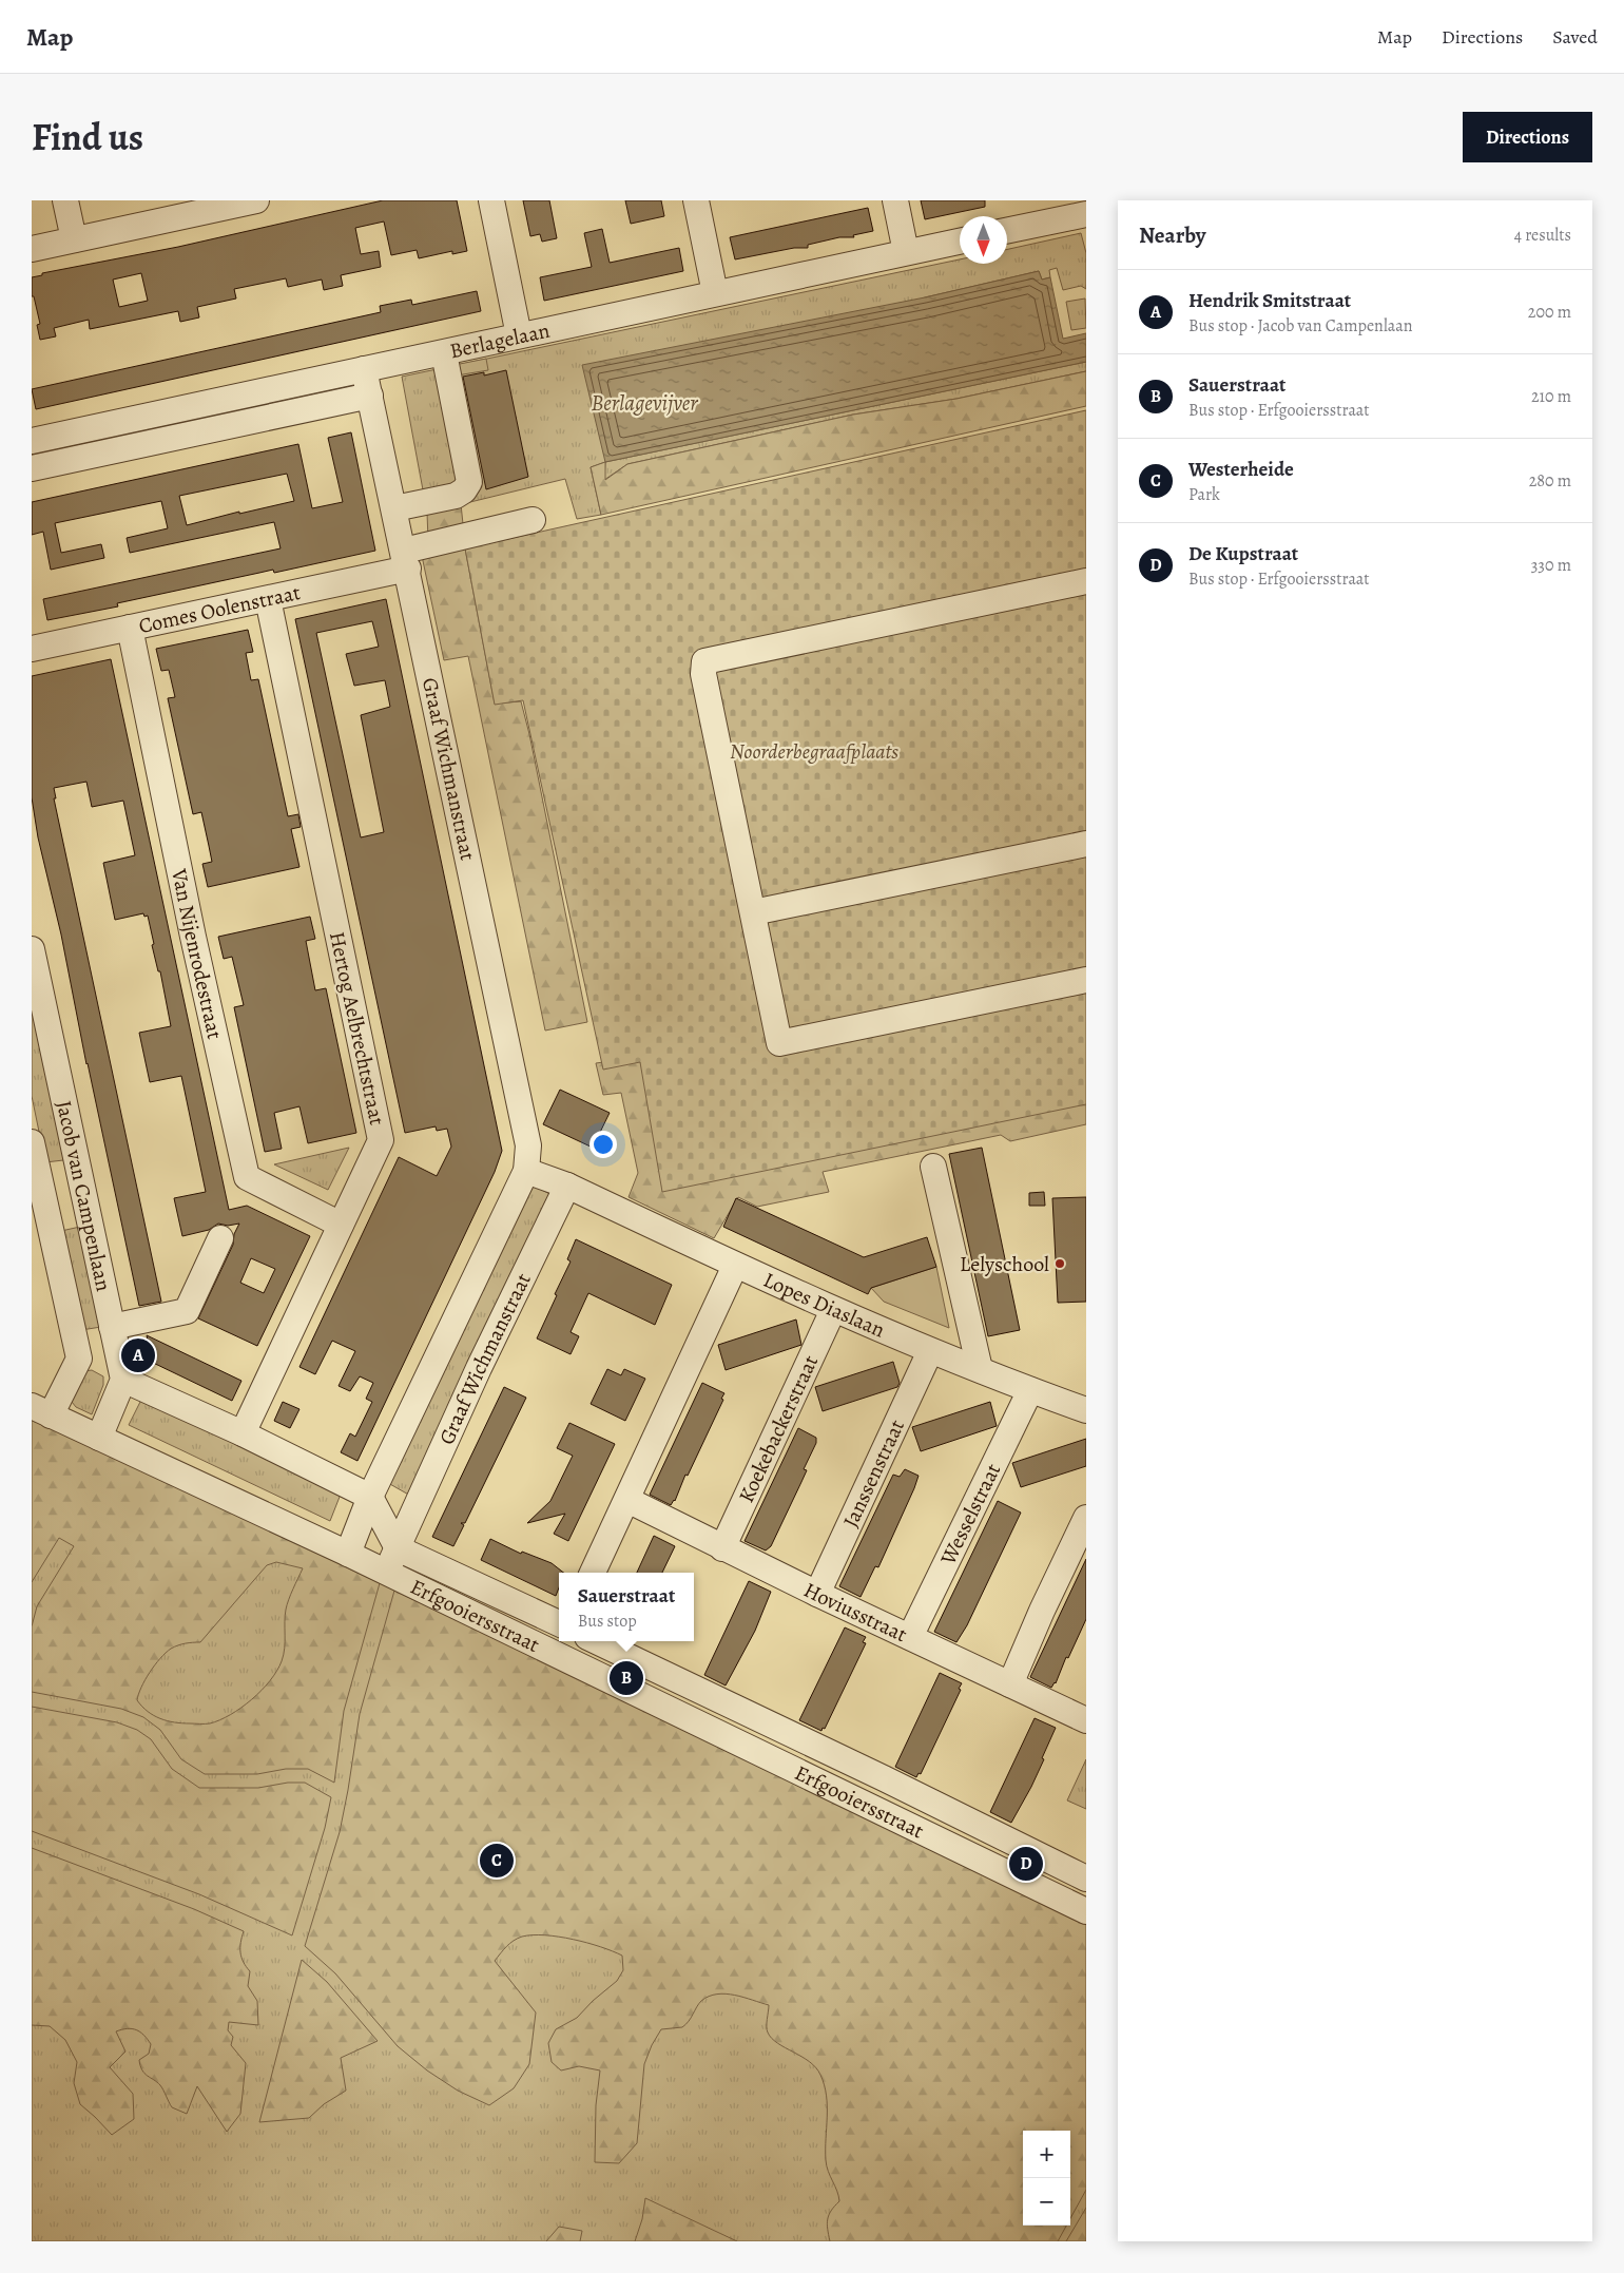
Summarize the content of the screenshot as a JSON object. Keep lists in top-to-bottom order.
{
  "streets": {
    "street": [
      "Berlagelaan",
      "Comes Oolenstraat",
      "Graaf Wichmanstraat",
      "Van Nijenrodestraat",
      "Hertog Aelbrechtstraat",
      "Jacob van Campenlaan",
      "Lopes Diaslaan",
      "Koekebackerstraat",
      "Janssenstraat",
      "Wesselstraat",
      "Hoviusstraat",
      "Erfgooiersstraat"
    ]
  },
  "crossings": [
    ["Berlagelaan", "Graaf Wichmanstraat"],
    ["Comes Oolenstraat", "Graaf Wichmanstraat"],
    ["Comes Oolenstraat", "Van Nijenrodestraat"],
    ["Comes Oolenstraat", "Hertog Aelbrechtstraat"],
    ["Graaf Wichmanstraat", "Lopes Diaslaan"],
    ["Graaf Wichmanstraat", "Erfgooiersstraat"],
    ["Van Nijenrodestraat", "Hertog Aelbrechtstraat"],
    ["Lopes Diaslaan", "Koekebackerstraat"],
    ["Lopes Diaslaan", "Janssenstraat"],
    ["Lopes Diaslaan", "Wesselstraat"],
    ["Koekebackerstraat", "Hoviusstraat"],
    ["Janssenstraat", "Hoviusstraat"],
    ["Wesselstraat", "Hoviusstraat"]
  ],
  "water": ["Berlagevijver"],
  "parks": ["Noorderbegraafplaats"],
  "places": ["Lelyschool"],
  "north": "bottom",
  "page": {
    "header": "Map",
    "nav": ["Map", "Directions", "Saved"],
    "title": "Find us",
    "buttons": "Directions",
    "heading": ["Nearby", "4 results"],
    "list": [
      {
        "mark": "A",
        "name": "Hendrik Smitstraat",
        "note": "Bus stop · Jacob van Campenlaan",
        "value": "200 m"
      },
      {
        "mark": "B",
        "name": "Sauerstraat",
        "note": "Bus stop · Erfgooiersstraat",
        "value": "210 m"
      },
      {
        "mark": "C",
        "name": "Westerheide",
        "note": "Park",
        "value": "280 m"
      },
      {
        "mark": "D",
        "name": "De Kupstraat",
        "note": "Bus stop · Erfgooiersstraat",
        "value": "330 m"
      }
    ],
    "pins": [
      "A",
      "B",
      "C",
      "D"
    ],
    "popup": ["Sauerstraat", "Bus stop"],
    "map_buttons": ["+", "−"]
  }
}
